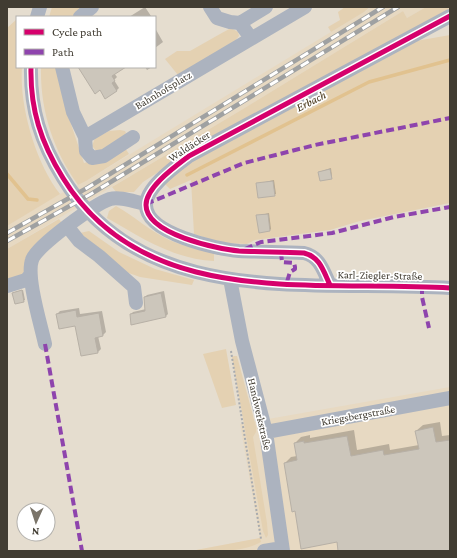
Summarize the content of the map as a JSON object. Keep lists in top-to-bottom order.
{
  "streets": {
    "street": [
      "Bahnhofsplatz",
      "Waldäcker",
      "Karl-Ziegler-Straße",
      "Handwerkstraße",
      "Kriegsbergstraße"
    ]
  },
  "crossings": [
    ["Karl-Ziegler-Straße", "Handwerkstraße"],
    ["Handwerkstraße", "Kriegsbergstraße"]
  ],
  "water": ["Erbach"],
  "legend": ["Cycle path", "Path"],
  "north": "bottom"
}
